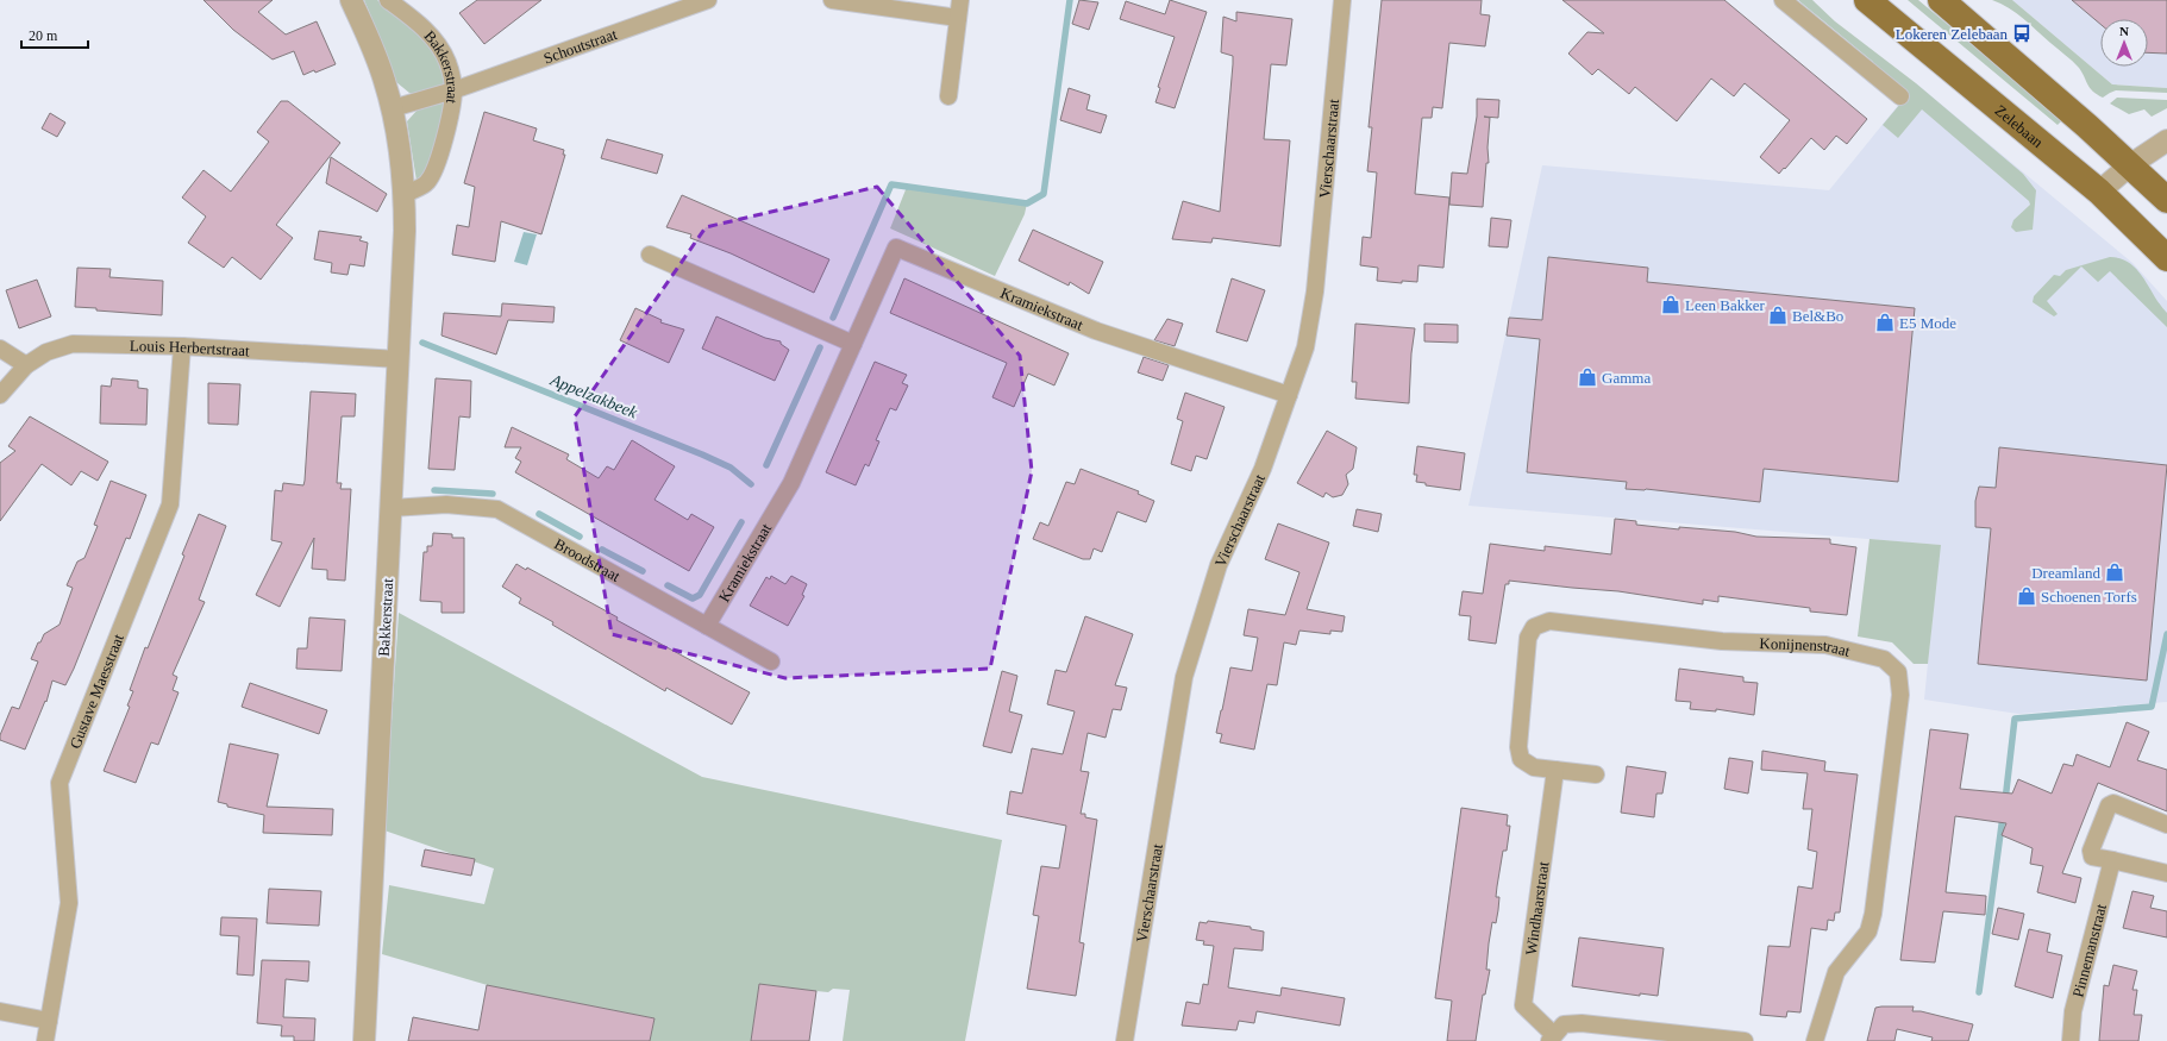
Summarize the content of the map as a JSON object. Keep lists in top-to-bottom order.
{
  "streets": {
    "main road": ["Zelebaan"],
    "street": [
      "Schoutstraat",
      "Bakkerstraat",
      "Vierschaarstraat",
      "Kramiekstraat",
      "Louis Herbertstraat",
      "Broodstraat",
      "Konijnenstraat",
      "Gustave Maesstraat",
      "Windhaarstraat",
      "Pinnemanstraat"
    ]
  },
  "crossings": [
    ["Schoutstraat", "Bakkerstraat"],
    ["Bakkerstraat", "Louis Herbertstraat"],
    ["Bakkerstraat", "Broodstraat"],
    ["Vierschaarstraat", "Kramiekstraat"],
    ["Kramiekstraat", "Broodstraat"],
    ["Louis Herbertstraat", "Gustave Maesstraat"],
    ["Konijnenstraat", "Windhaarstraat"]
  ],
  "water": ["Appelzakbeek"],
  "places": {
    "bus stop": ["Lokeren Zelebaan"],
    "shop": [
      "Leen Bakker",
      "Bel&Bo",
      "E5 Mode",
      "Gamma",
      "Dreamland",
      "Schoenen Torfs"
    ]
  },
  "scale_bar": "20 m",
  "north": "top"
}
